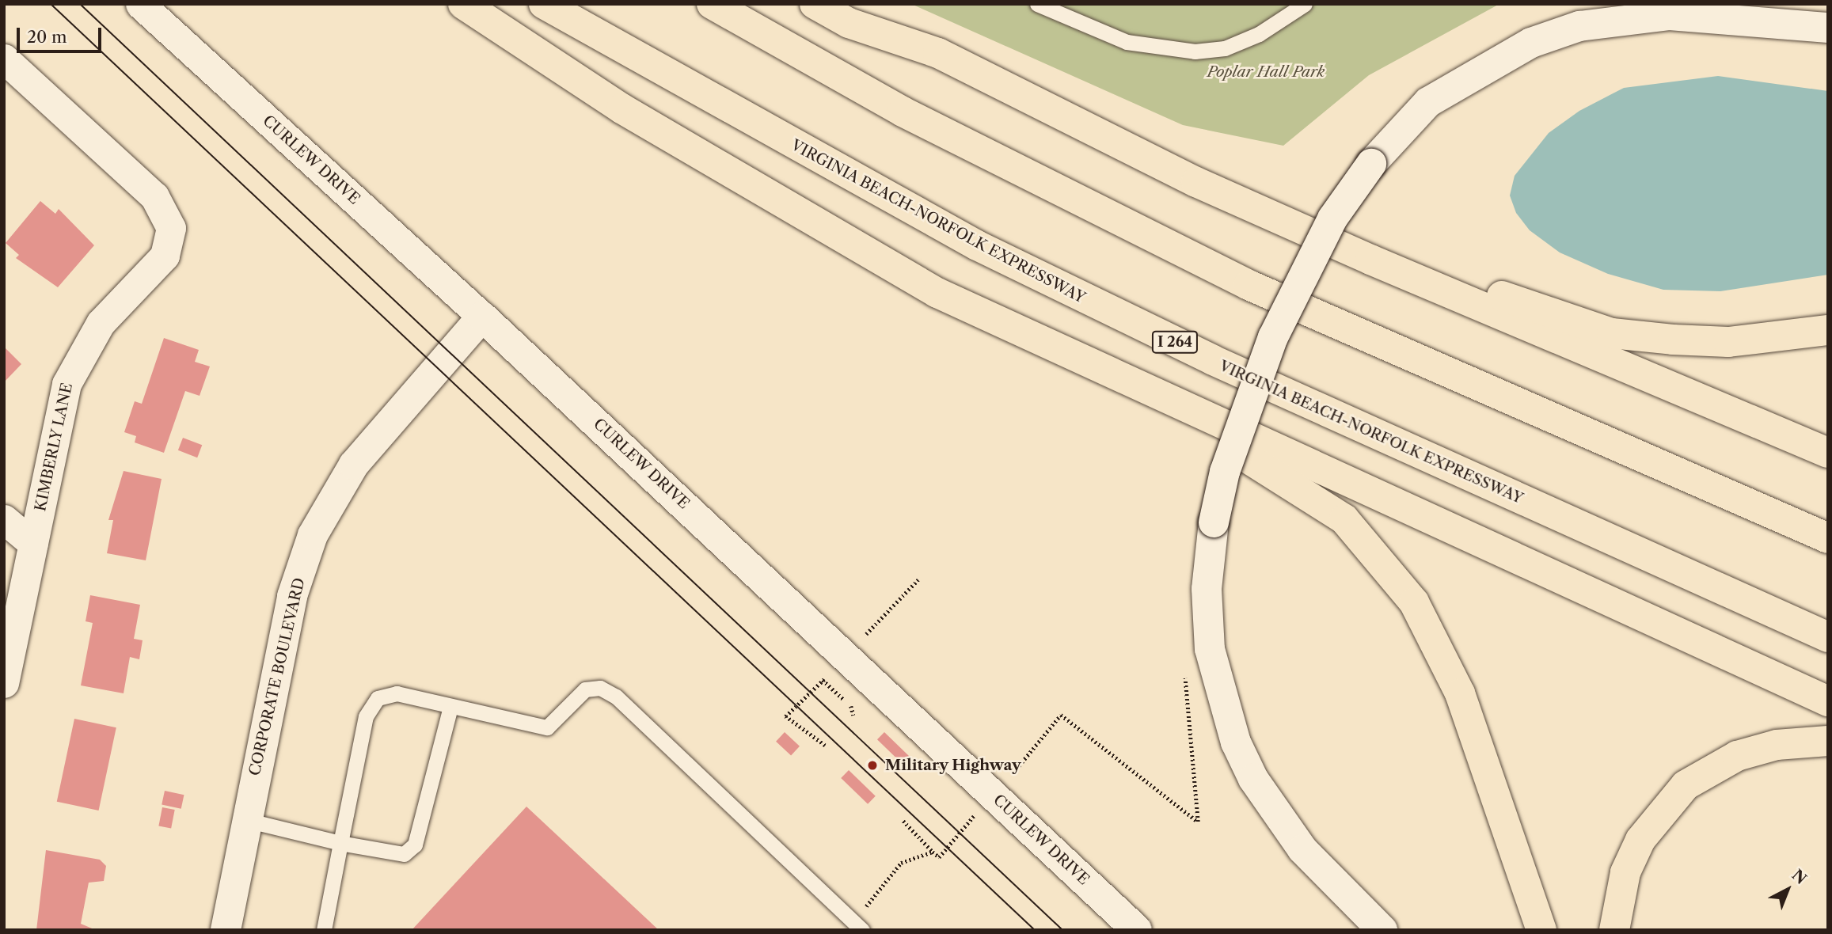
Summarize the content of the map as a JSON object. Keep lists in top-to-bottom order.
{
  "streets": {
    "highway": ["VIRGINIA BEACH-NORFOLK EXPRESSWAY", "I 264"],
    "street": ["CURLEW DRIVE", "KIMBERLY LANE", "CORPORATE BOULEVARD"]
  },
  "crossings": [
    ["CURLEW DRIVE", "CORPORATE BOULEVARD"]
  ],
  "parks": ["Poplar Hall Park"],
  "places": ["Military Highway"],
  "scale_bar": "20 m",
  "north": "top right"
}
